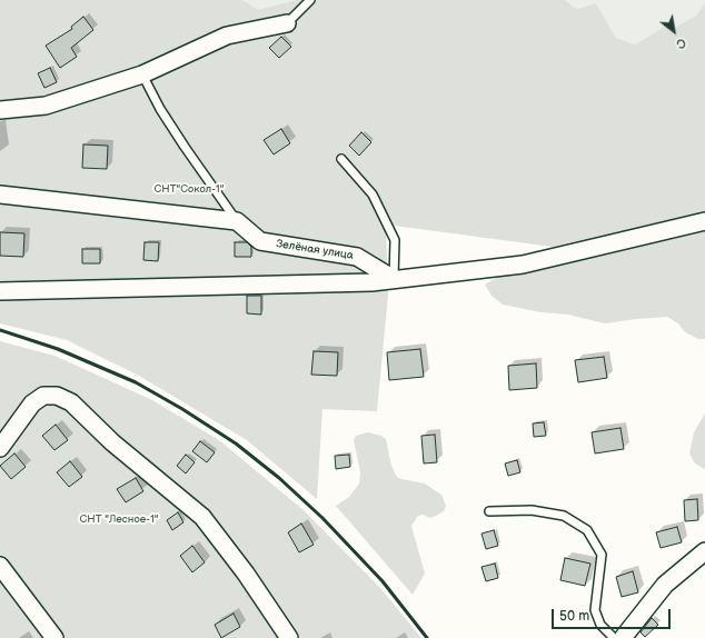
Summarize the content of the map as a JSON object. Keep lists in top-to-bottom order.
{
  "streets": {
    "street": ["Зелёная улица"]
  },
  "parks": ["СНТ\"Сокол-1\"", "СНТ \"Лесное-1\""],
  "scale_bar": "50 m",
  "north": "bottom right"
}
